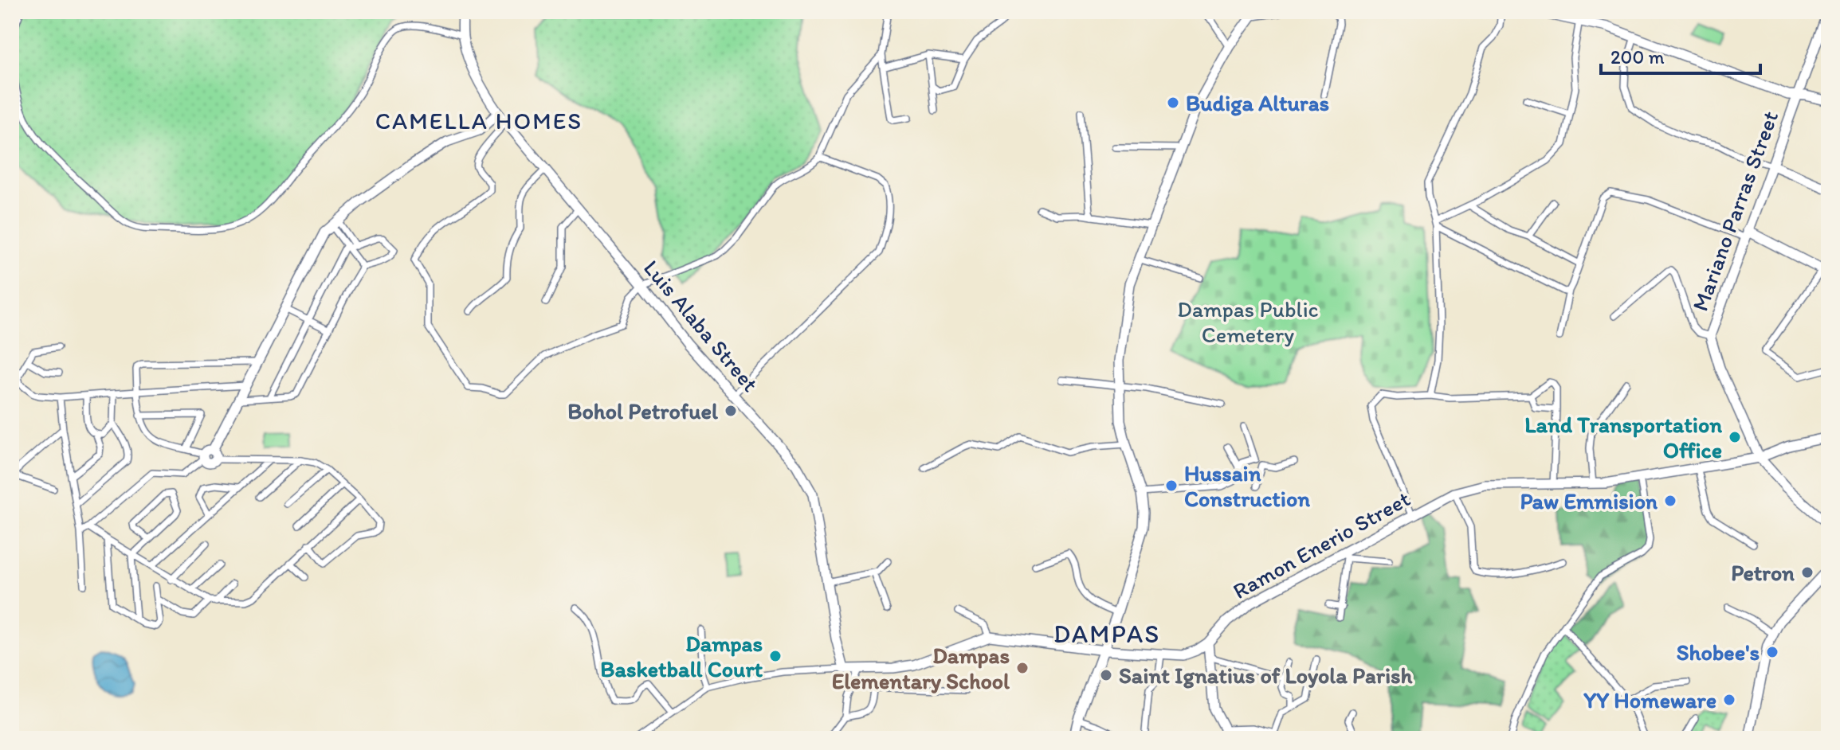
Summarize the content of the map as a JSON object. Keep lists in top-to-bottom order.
{
  "streets": {
    "street": ["Mariano Parras Street", "Luis Alaba Street", "Ramon Enerio Street"]
  },
  "crossings": [
    ["Mariano Parras Street", "Ramon Enerio Street"],
    ["Luis Alaba Street", "Ramon Enerio Street"]
  ],
  "districts": ["CAMELLA HOMES", "DAMPAS"],
  "parks": ["Dampas Public Cemetery"],
  "places": [
    "Budiga Alturas",
    "Bohol Petrofuel",
    "Land Transportation Office",
    "Hussain Construction",
    "Paw Emmision",
    "Petron",
    "Shobee's",
    "Dampas Basketball Court",
    "Dampas Elementary School",
    "Saint Ignatius of Loyola Parish",
    "YY Homeware"
  ],
  "scale_bar": "200 m"
}
